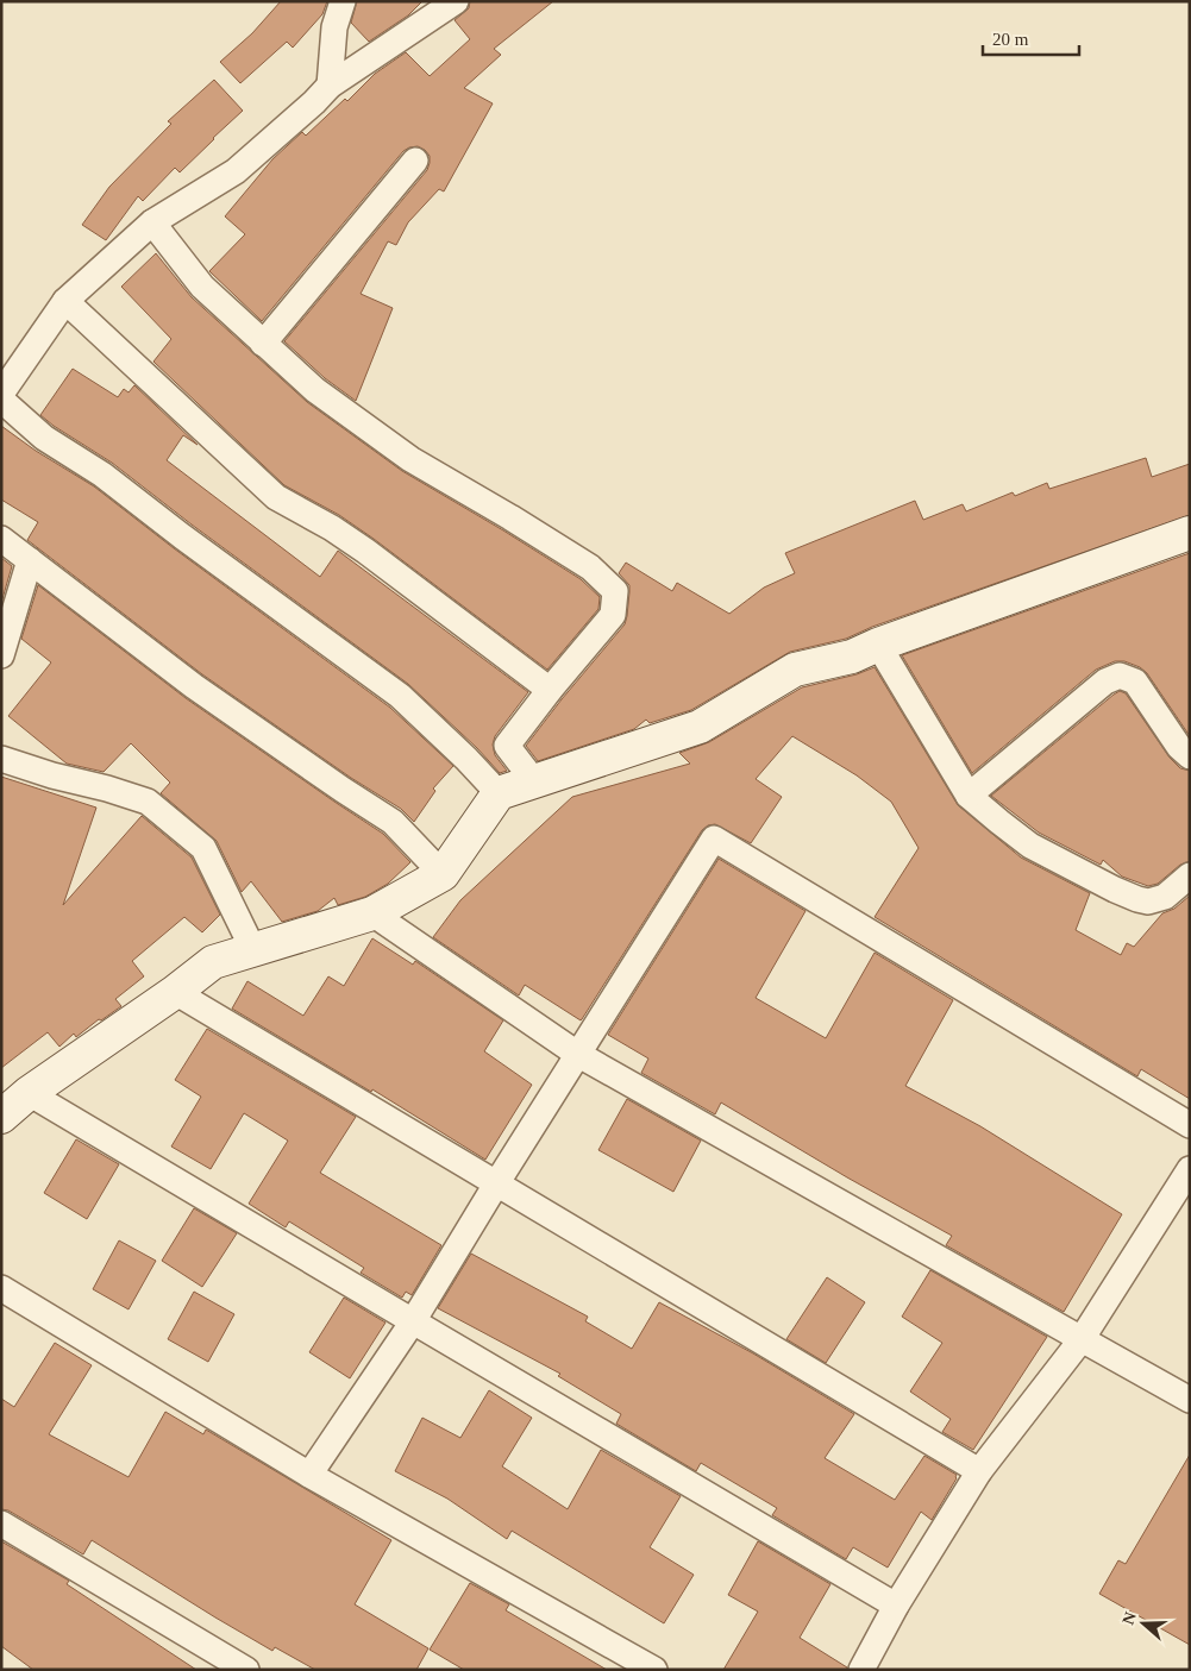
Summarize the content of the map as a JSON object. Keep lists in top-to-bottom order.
{
  "scale_bar": "20 m",
  "north": "left"
}
